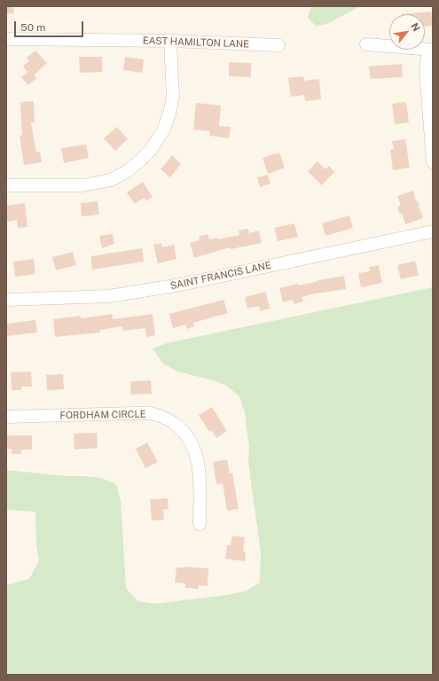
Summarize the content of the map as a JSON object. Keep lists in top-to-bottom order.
{
  "streets": {
    "street": ["EAST HAMILTON LANE", "SAINT FRANCIS LANE", "FORDHAM CIRCLE"]
  },
  "scale_bar": "50 m",
  "north": "top right"
}
